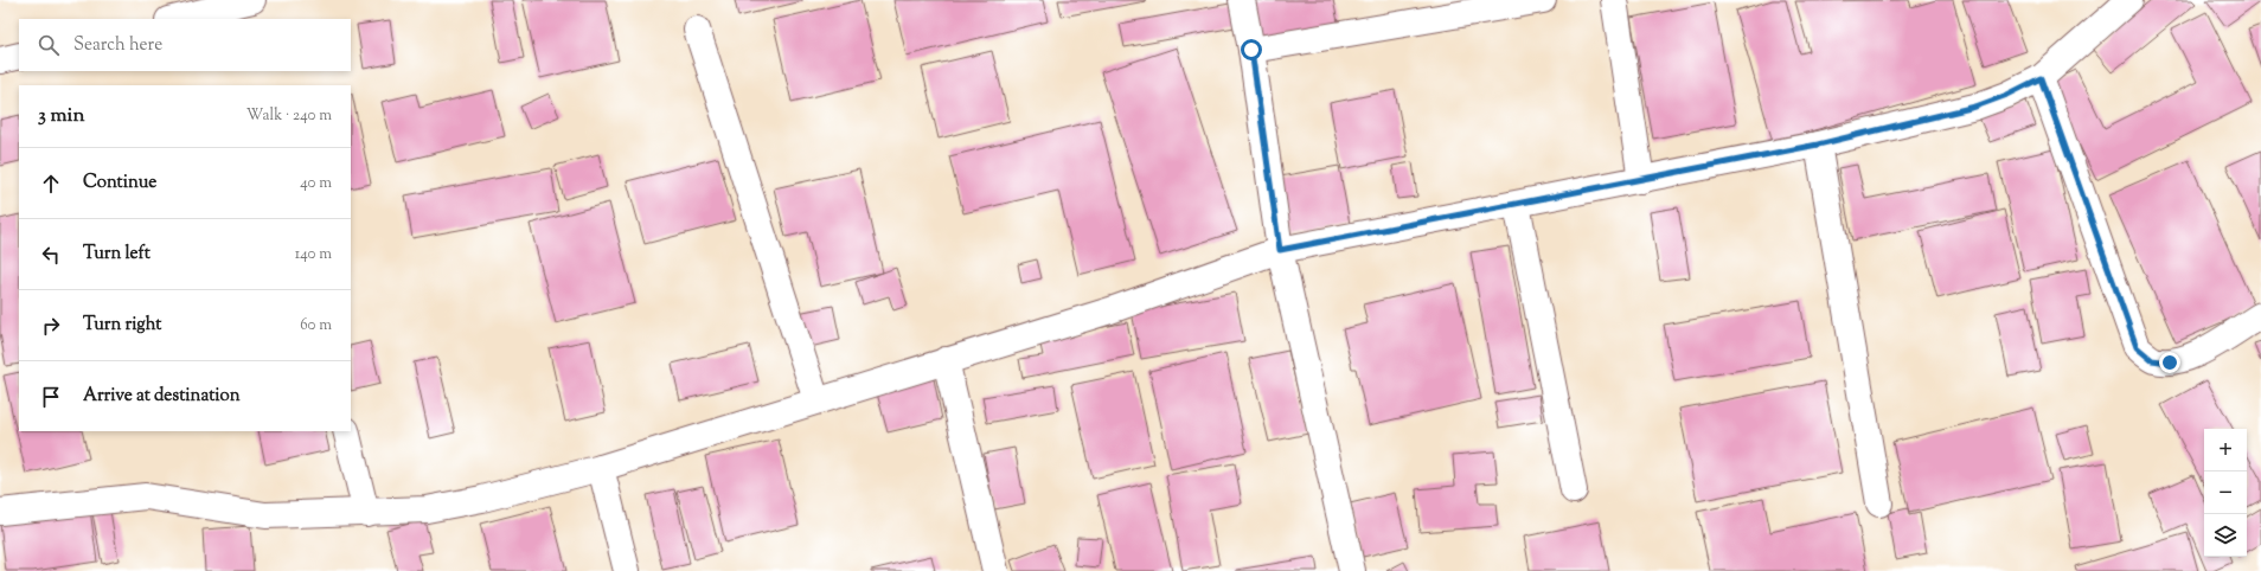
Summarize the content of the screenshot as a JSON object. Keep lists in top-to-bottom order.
{
  "page": {
    "search": "Search here",
    "heading": ["3 min", "Walk · 240 m"],
    "list": [
      ["Continue", "40 m"],
      ["Turn left", "140 m"],
      ["Turn right", "60 m"],
      "Arrive at destination"
    ],
    "map_buttons": ["+", "−"]
  }
}
